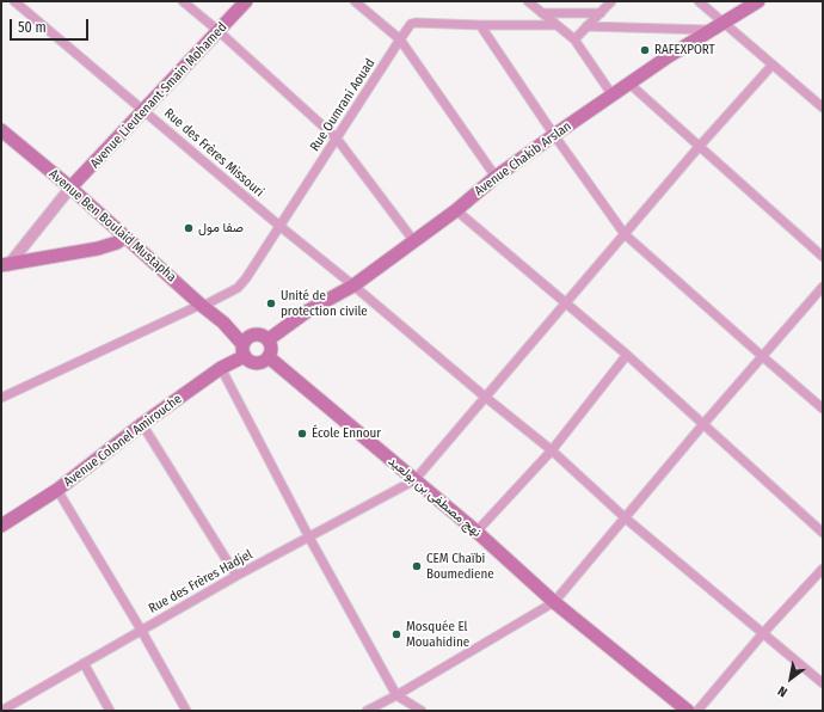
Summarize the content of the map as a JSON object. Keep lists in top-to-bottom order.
{
  "streets": {
    "main road": [
      "Avenue Lieutenant Smain Mohamed",
      "Avenue Chakib Arslan",
      "Avenue Ben Boulaid Mustapha",
      "Avenue Colonel Amirouche",
      "نهج مصطفى بن بولعيد"
    ],
    "street": ["Rue Oumrani Aouad", "Rue des Frères Missouri", "Rue des Frères Hadjel"]
  },
  "crossings": [
    ["Avenue Lieutenant Smain Mohamed", "Rue des Frères Missouri"],
    ["Avenue Lieutenant Smain Mohamed", "Avenue Ben Boulaid Mustapha"],
    ["Rue Oumrani Aouad", "Rue des Frères Missouri"],
    ["Rue Oumrani Aouad", "Avenue Ben Boulaid Mustapha"],
    ["Rue des Frères Missouri", "Avenue Chakib Arslan"],
    ["Avenue Chakib Arslan", "Avenue Colonel Amirouche"],
    ["Avenue Chakib Arslan", "نهج مصطفى بن بولعيد"],
    ["Avenue Colonel Amirouche", "نهج مصطفى بن بولعيد"],
    ["نهج مصطفى بن بولعيد", "Rue des Frères Hadjel"]
  ],
  "places": [
    "RAFEXPORT",
    "صفا مول",
    "Unité de protection civile",
    "École Ennour",
    "CEM Chaïbi Boumediene",
    "Mosquée El Mouahidine"
  ],
  "scale_bar": "50 m",
  "north": "bottom left"
}
